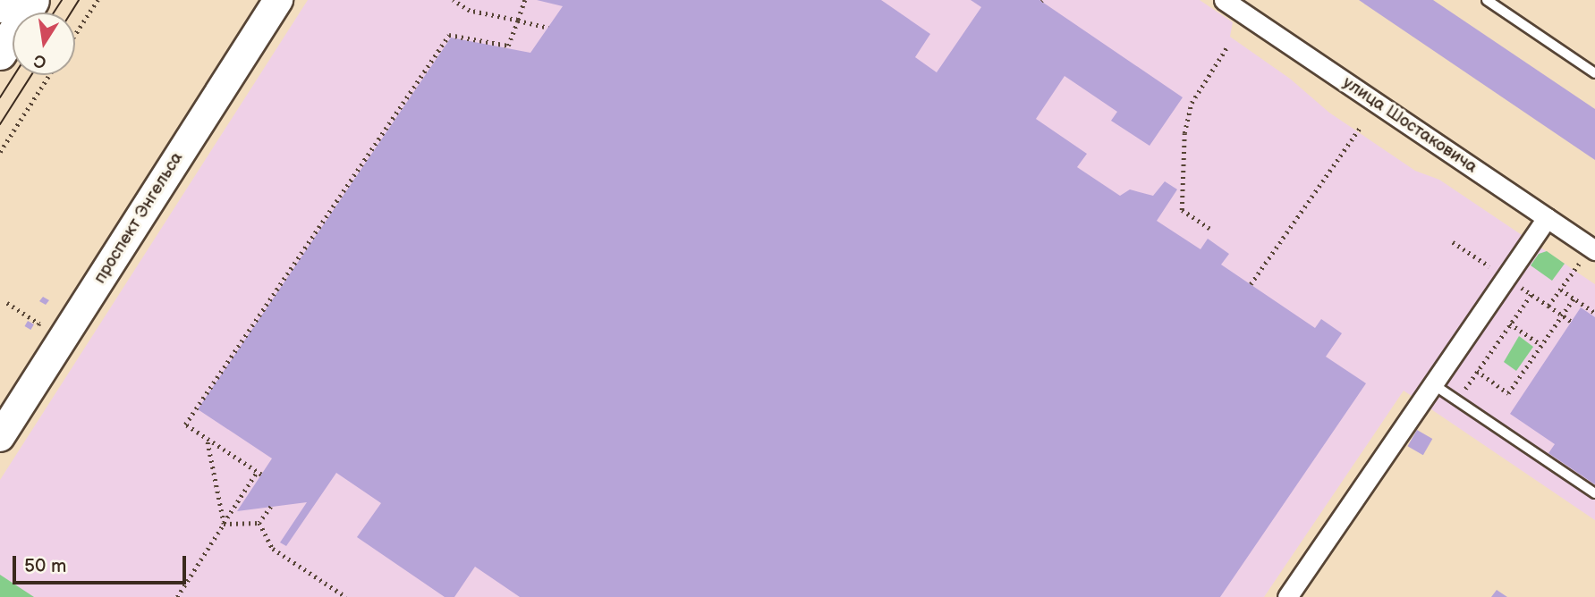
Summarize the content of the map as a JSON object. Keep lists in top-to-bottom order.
{
  "streets": {
    "main road": ["проспект Энгельса"],
    "street": ["улица Шостаковича"]
  },
  "scale_bar": "50 m",
  "north": "bottom"
}
